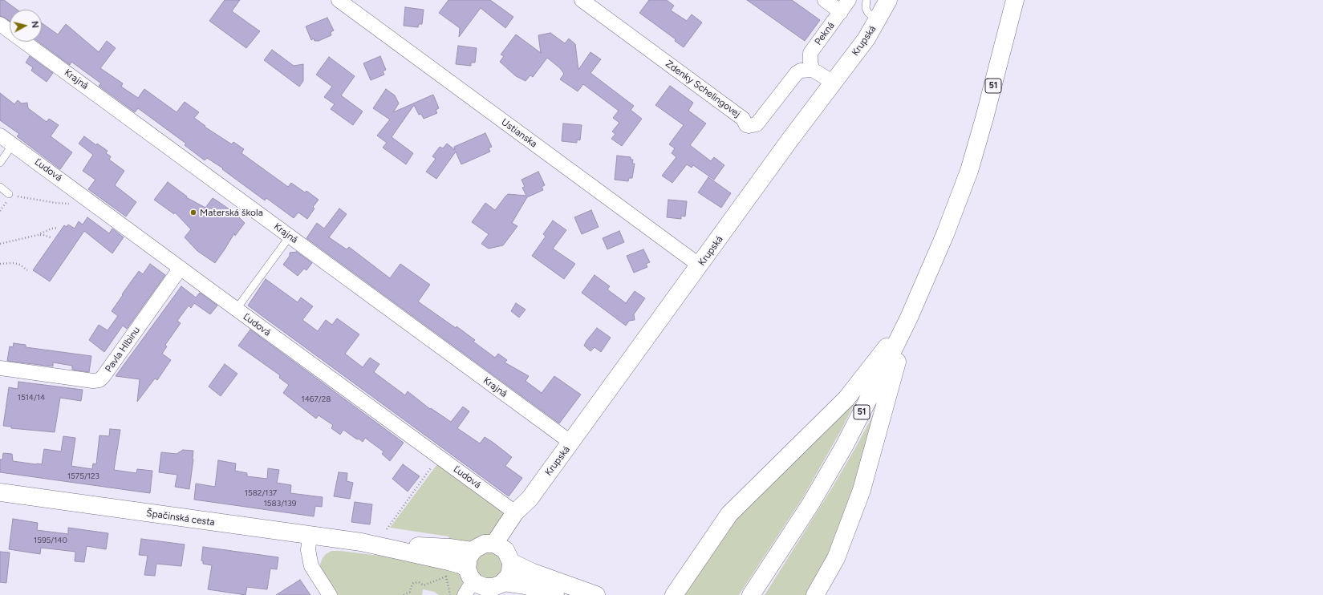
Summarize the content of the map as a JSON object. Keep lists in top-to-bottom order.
{
  "streets": {
    "main road": ["Krupská", "51", "Špačinská cesta"],
    "street": [
      "Pekná",
      "Krajná",
      "Zdenky Schelingovej",
      "Ustianska",
      "Ľudová",
      "Pavla Hlbinu"
    ]
  },
  "crossings": [
    ["Pekná", "Zdenky Schelingovej"],
    ["Krupská", "Krajná"],
    ["Krupská", "Ustianska"],
    ["Krupská", "Ľudová"],
    ["Krupská", "Špačinská cesta"],
    ["Ľudová", "Pavla Hlbinu"]
  ],
  "places": ["Materská škola"],
  "house_numbers": [
    "1514/14",
    "1467/28",
    "1575/123",
    "1582/137",
    "1583/139",
    "1595/140"
  ],
  "north": "right"
}
